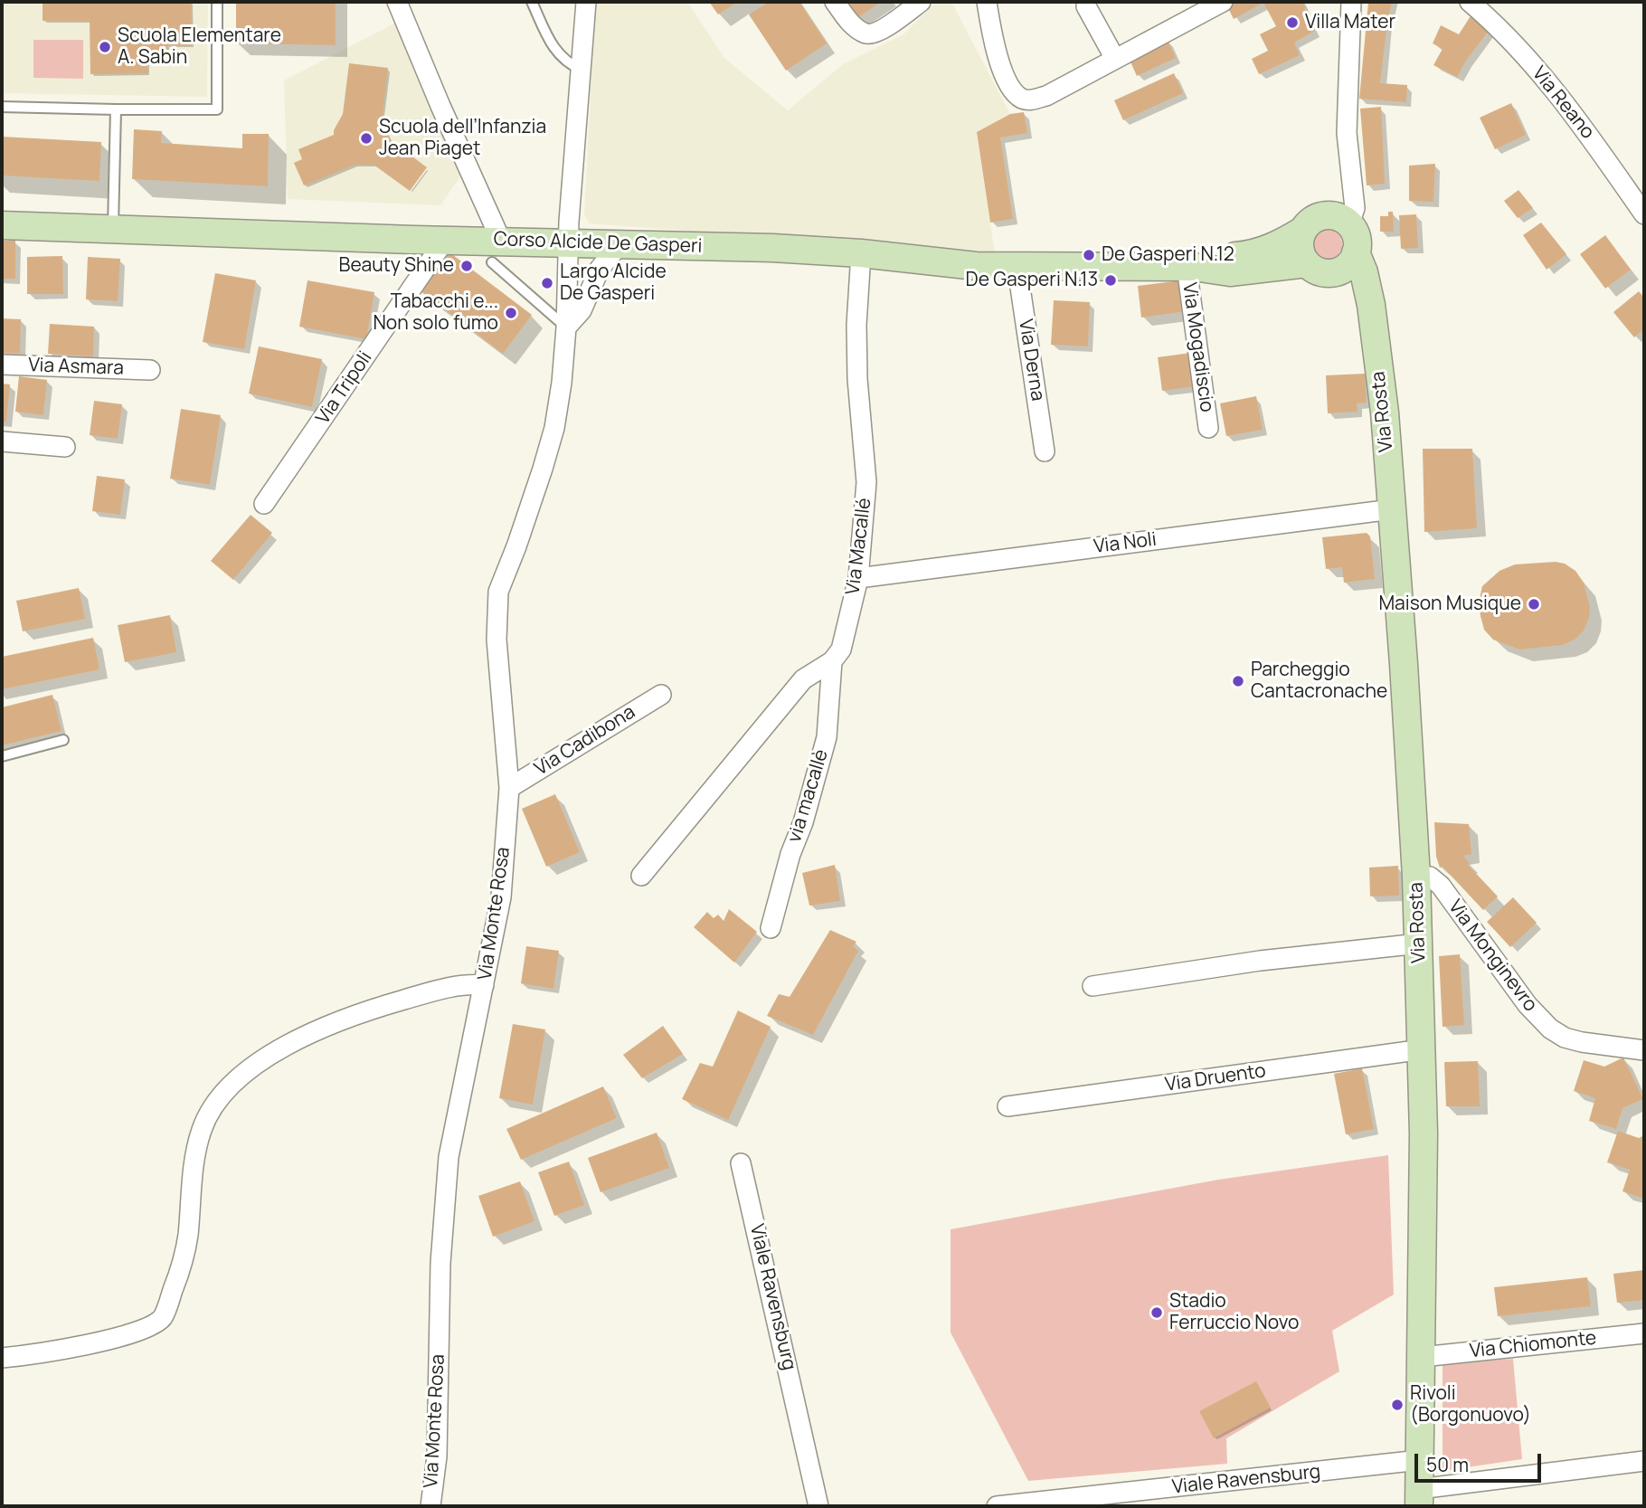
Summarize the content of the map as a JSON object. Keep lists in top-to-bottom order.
{
  "streets": {
    "street": [
      "Via Reano",
      "Corso Alcide De Gasperi",
      "Via Mogadiscio",
      "Via Derna",
      "Via Asmara",
      "Via Tripoli",
      "Via Rosta",
      "Via Noli",
      "Via Macallé",
      "Via Cadibona",
      "via macallè",
      "Via Monte Rosa",
      "Via Monginevro",
      "Via Druento",
      "Viale Ravensburg",
      "Via Chiomonte"
    ]
  },
  "crossings": [
    ["Corso Alcide De Gasperi", "Via Mogadiscio"],
    ["Corso Alcide De Gasperi", "Via Derna"],
    ["Corso Alcide De Gasperi", "Via Tripoli"],
    ["Corso Alcide De Gasperi", "Via Rosta"],
    ["Corso Alcide De Gasperi", "Via Macallé"],
    ["Via Rosta", "Via Noli"],
    ["Via Rosta", "Via Monginevro"],
    ["Via Rosta", "Via Druento"],
    ["Via Rosta", "Viale Ravensburg"],
    ["Via Rosta", "Via Chiomonte"],
    ["Via Noli", "Via Macallé"],
    ["Via Macallé", "via macallè"],
    ["Via Cadibona", "Via Monte Rosa"]
  ],
  "places": [
    "Villa Mater",
    "Scuola Elementare A. Sabin",
    "Scuola dell’Infanzia Jean Piaget",
    "De Gasperi N.12",
    "Beauty Shine",
    "De Gasperi N.13",
    "Largo Alcide De Gasperi",
    "Tabacchi e... Non solo fumo",
    "Maison Musique",
    "Parcheggio Cantacronache",
    "Stadio Ferruccio Novo",
    "Rivoli (Borgonuovo)"
  ],
  "scale_bar": "50 m"
}
